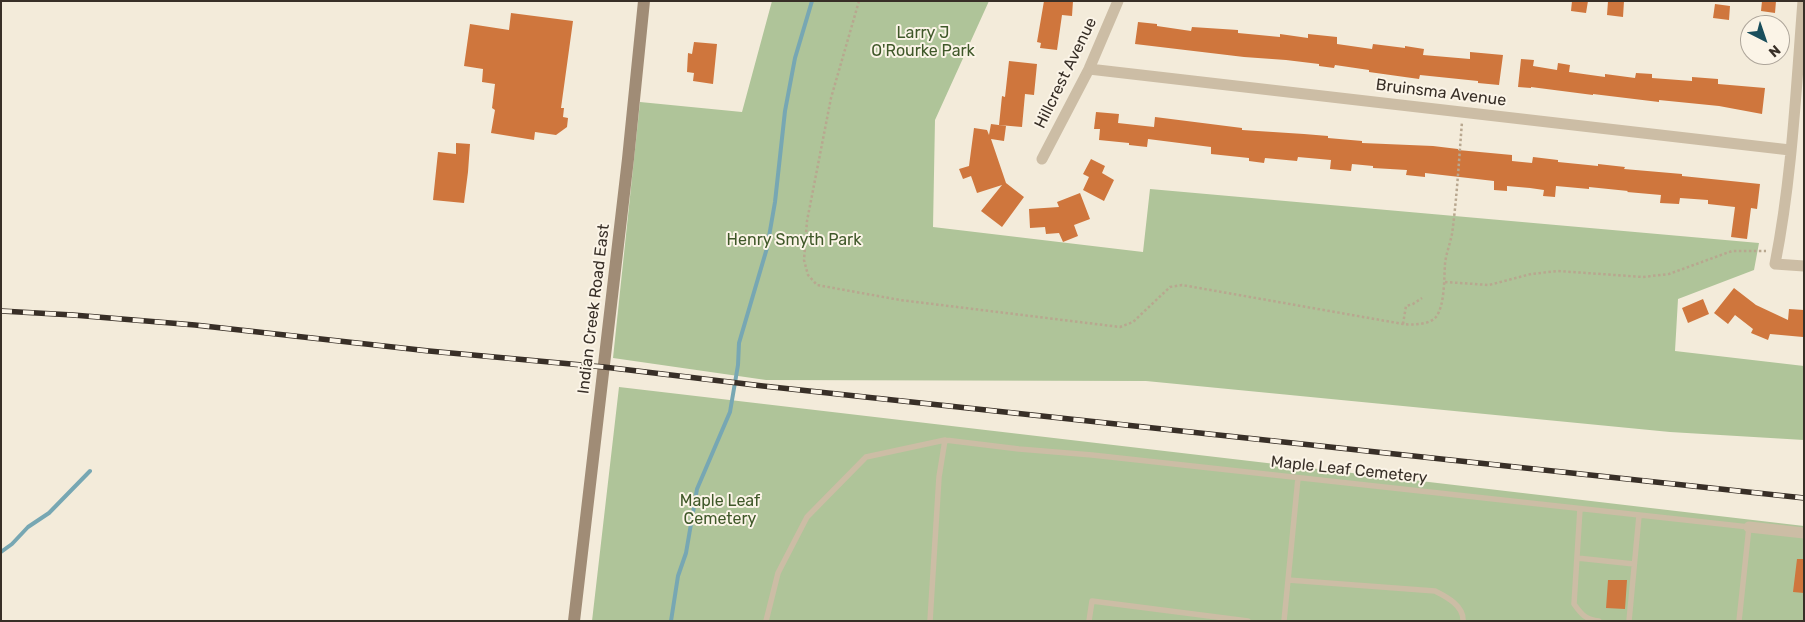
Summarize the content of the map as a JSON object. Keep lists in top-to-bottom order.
{
  "streets": {
    "main road": ["Indian Creek Road East"],
    "street": ["Hillcrest Avenue", "Bruinsma Avenue"],
    "lane": ["Maple Leaf Cemetery"]
  },
  "crossings": [
    ["Hillcrest Avenue", "Bruinsma Avenue"]
  ],
  "parks": ["Larry J O'Rourke Park", "Henry Smyth Park", "Maple Leaf Cemetery"],
  "north": "bottom right"
}
